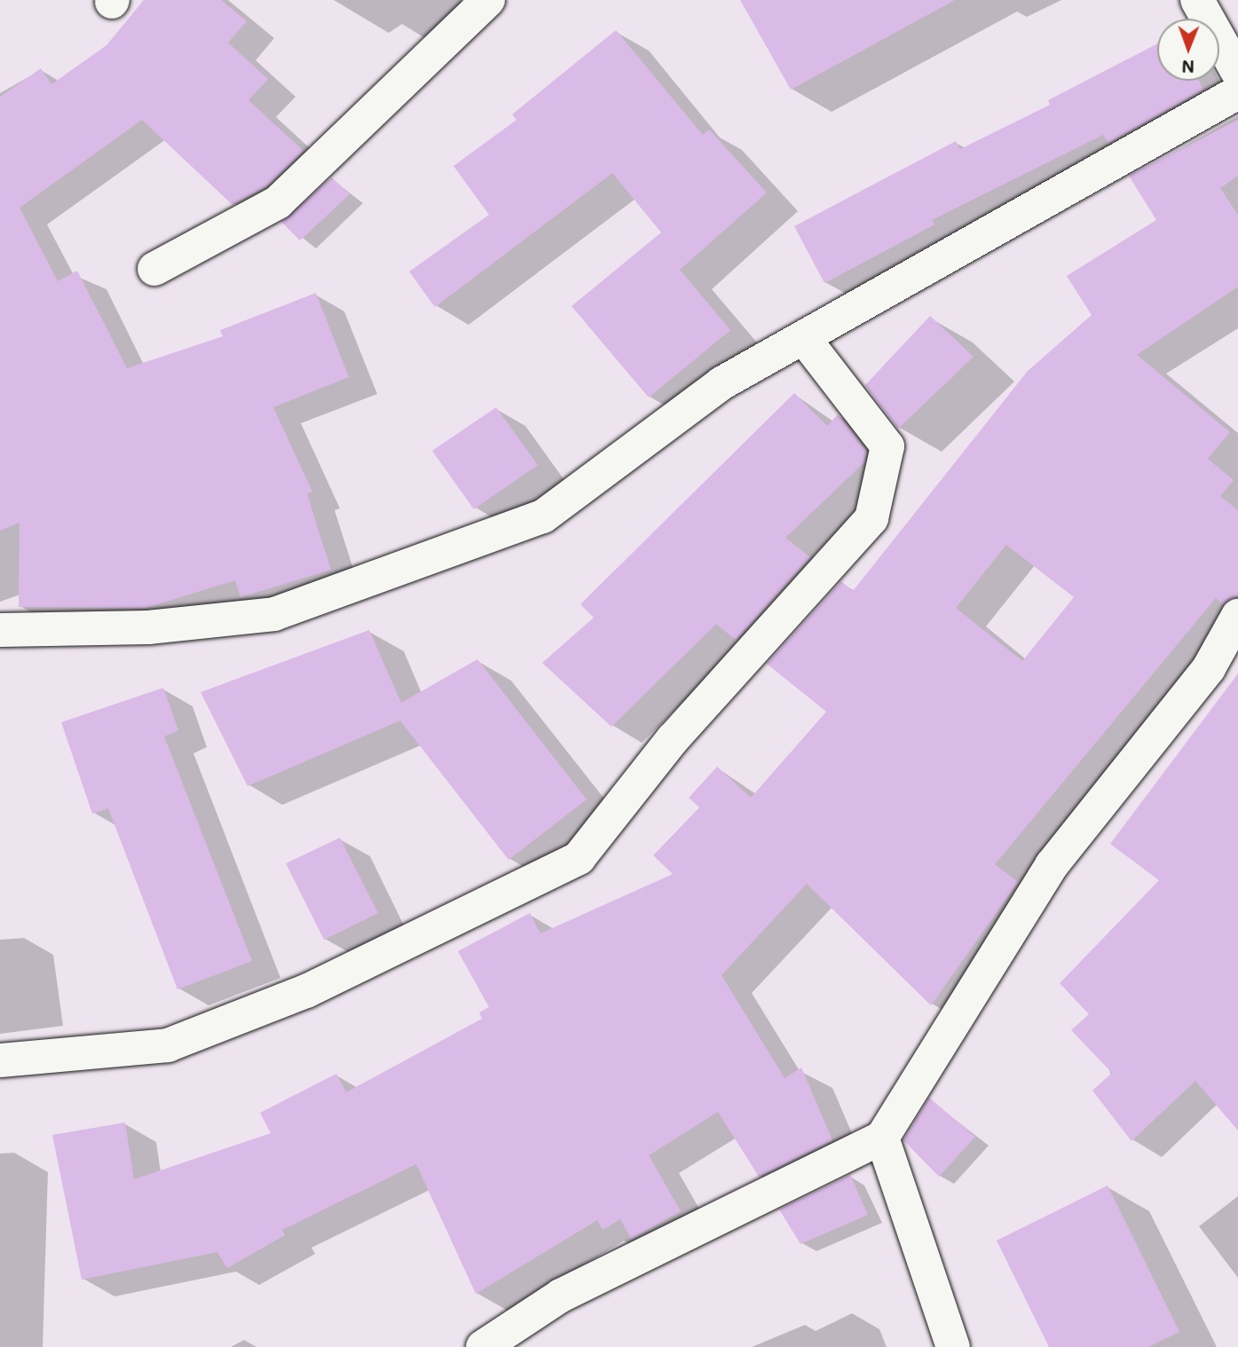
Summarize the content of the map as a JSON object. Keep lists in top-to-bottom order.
{
  "north": "bottom"
}
